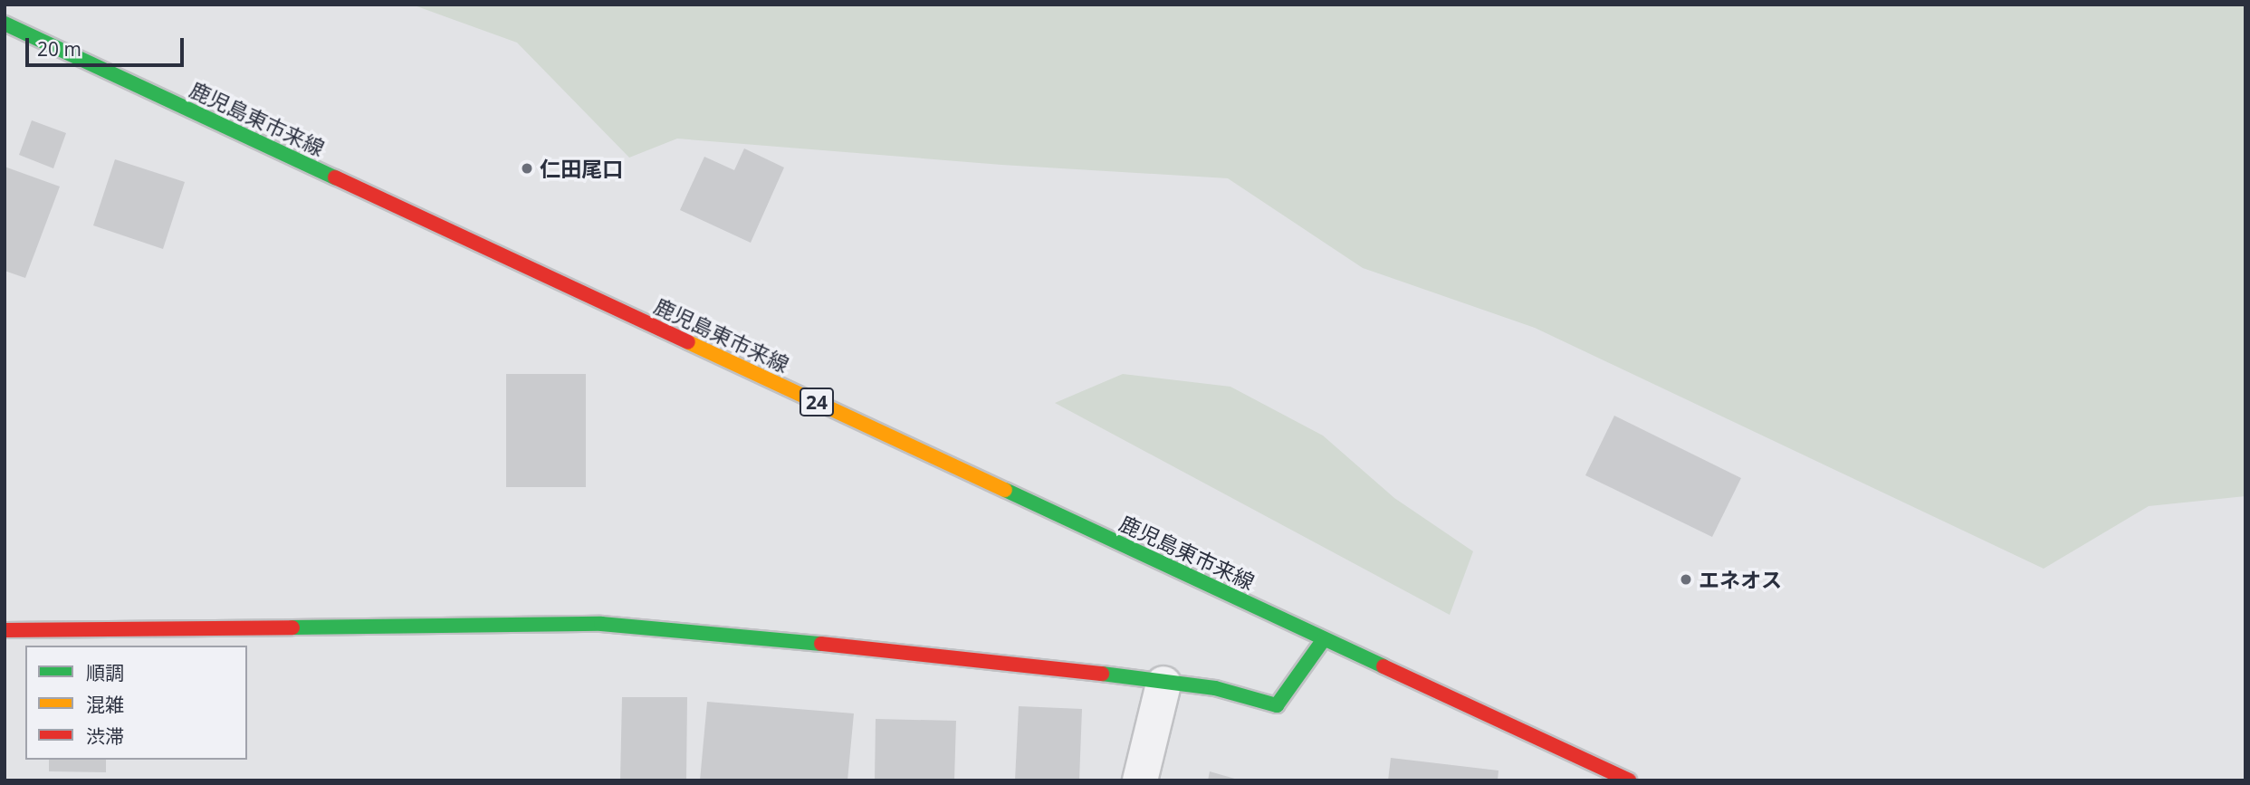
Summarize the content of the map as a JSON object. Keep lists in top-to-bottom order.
{
  "streets": {
    "main road": ["鹿児島東市来線", "24"]
  },
  "places": ["仁田尾口", "エネオス"],
  "legend": ["順調", "混雑", "渋滞"],
  "scale_bar": "20 m"
}
